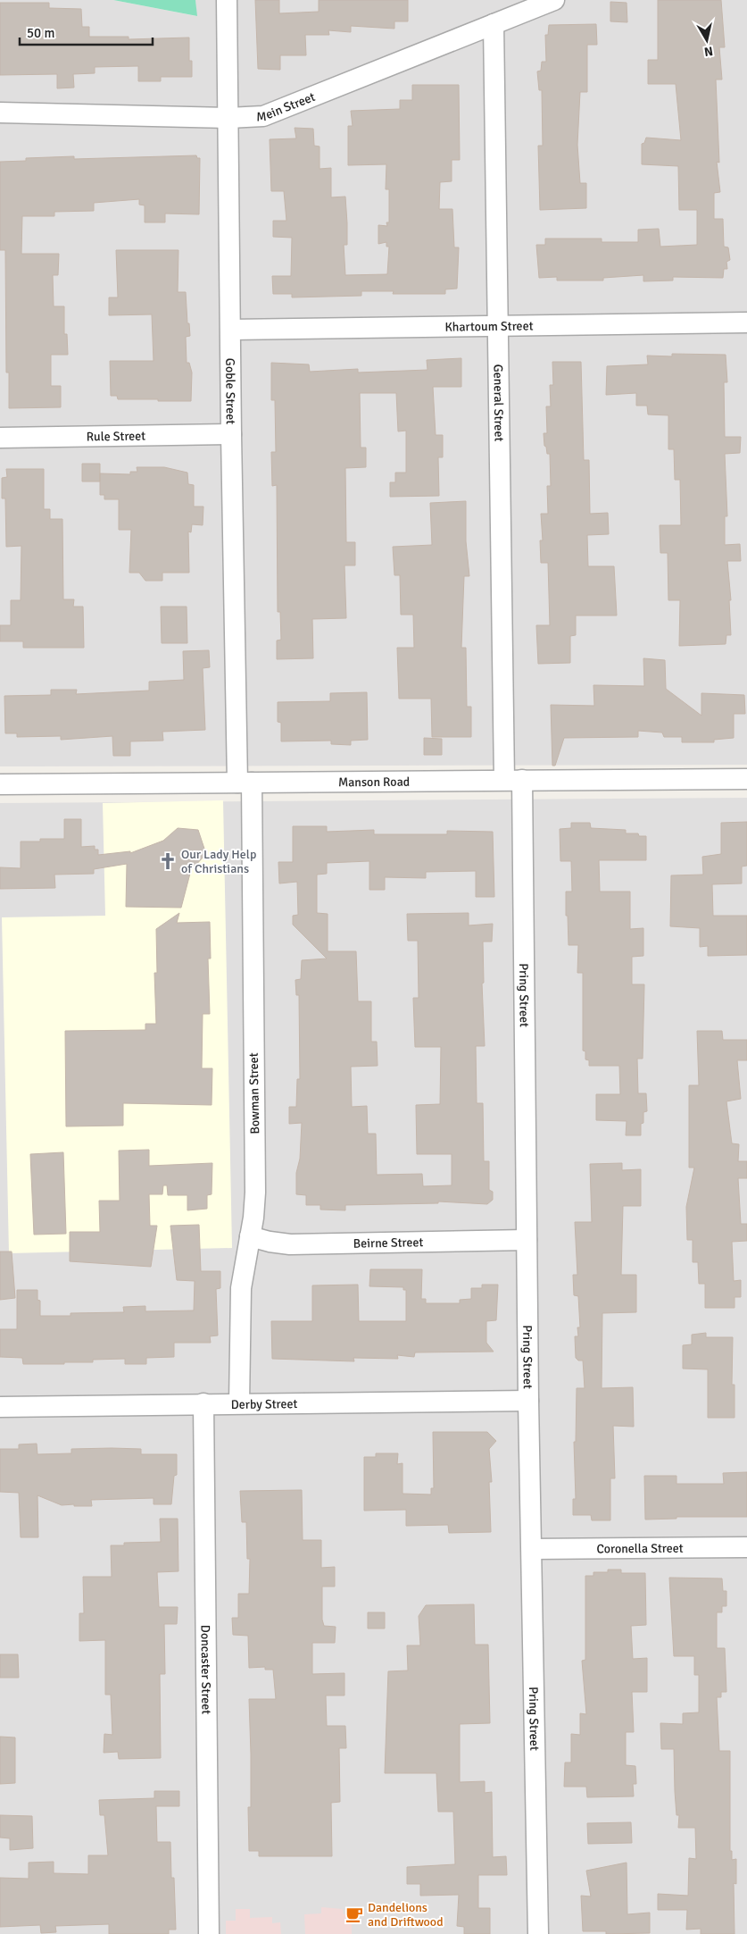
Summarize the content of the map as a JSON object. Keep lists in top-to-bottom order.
{
  "streets": {
    "street": [
      "Mein Street",
      "Khartoum Street",
      "Goble Street",
      "General Street",
      "Rule Street",
      "Manson Road",
      "Pring Street",
      "Bowman Street",
      "Beirne Street",
      "Derby Street",
      "Coronella Street",
      "Doncaster Street"
    ]
  },
  "crossings": [
    ["Mein Street", "Goble Street"],
    ["Mein Street", "General Street"],
    ["Khartoum Street", "Goble Street"],
    ["Khartoum Street", "General Street"],
    ["Goble Street", "Rule Street"],
    ["Goble Street", "Manson Road"],
    ["Goble Street", "Bowman Street"],
    ["General Street", "Manson Road"],
    ["General Street", "Pring Street"],
    ["Manson Road", "Pring Street"],
    ["Manson Road", "Bowman Street"],
    ["Pring Street", "Beirne Street"],
    ["Pring Street", "Derby Street"],
    ["Pring Street", "Coronella Street"],
    ["Bowman Street", "Beirne Street"],
    ["Bowman Street", "Derby Street"],
    ["Derby Street", "Doncaster Street"]
  ],
  "places": {
    "church": ["Our Lady Help of Christians"],
    "cafe": ["Dandelions and Driftwood"]
  },
  "scale_bar": "50 m",
  "north": "bottom"
}
